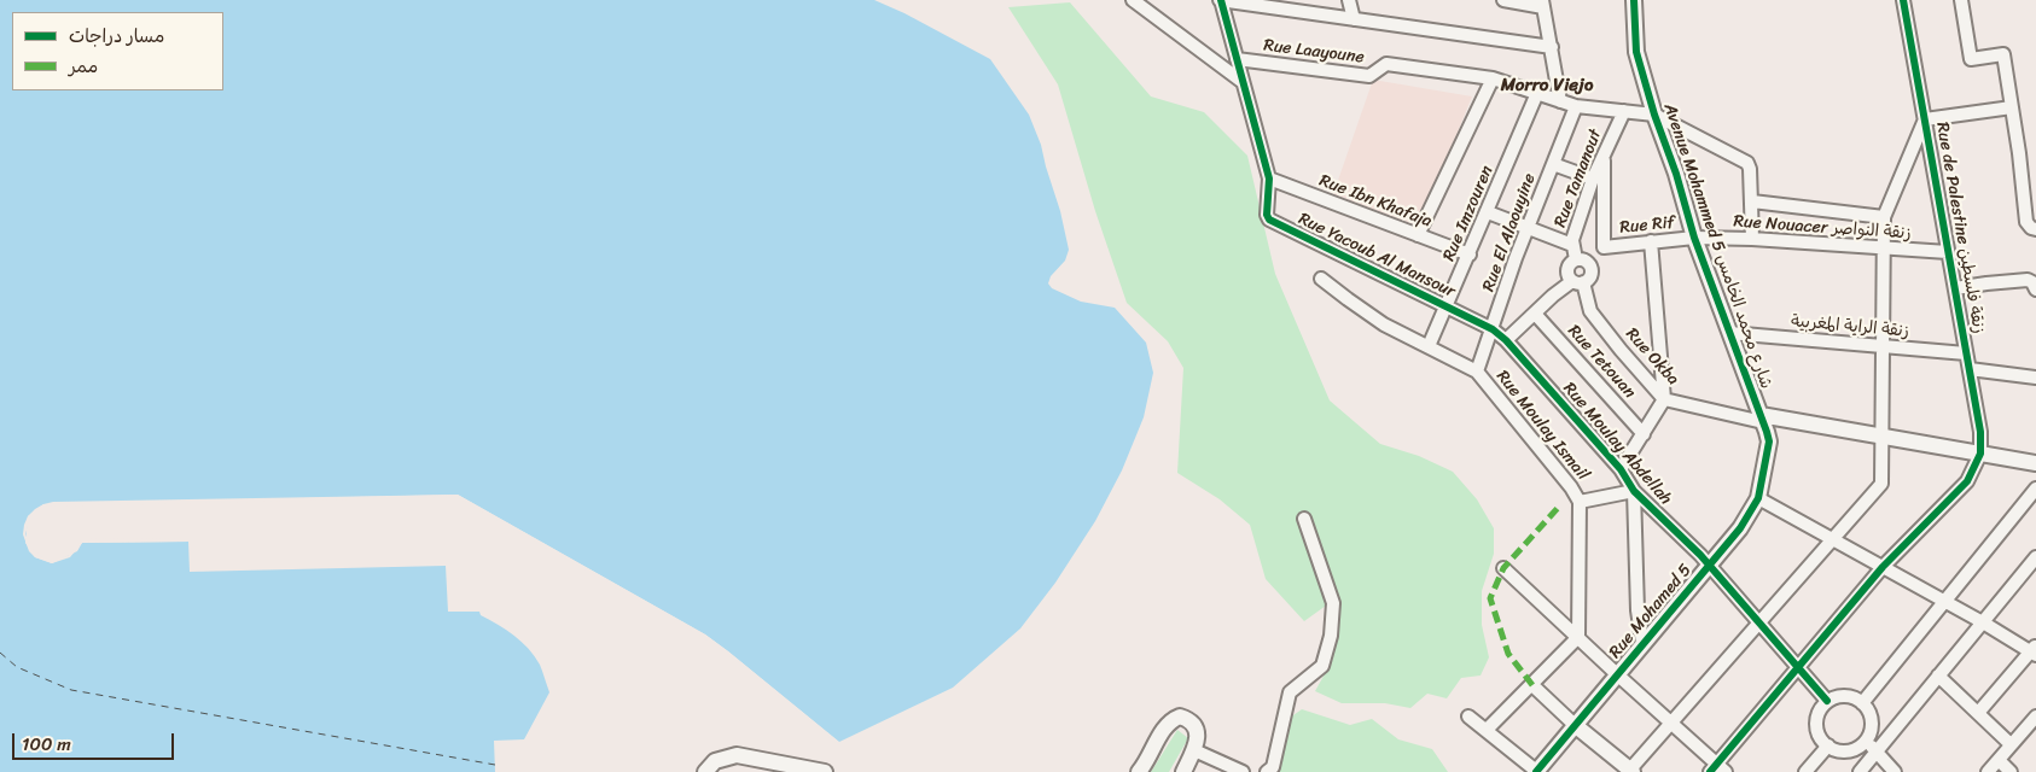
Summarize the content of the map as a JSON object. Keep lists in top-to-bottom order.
{
  "streets": {
    "street": [
      "Rue Laayoune",
      "Rue Tamanout",
      "Rue Ibn Khafaja",
      "Rue Imzouren",
      "Rue Rif",
      "Rue Nouacer زنقة النواصر",
      "Rue de Palestine زنقة فلسطين",
      "Rue El Alaouyine",
      "Avenue Mohammed 5 شارع محمد الخامس",
      "Rue Yacoub Al Mansour",
      "زنقة الراية المغربية",
      "Rue Okba",
      "Rue Tetouan",
      "Rue Moulay Ismail",
      "Rue Moulay Abdellah",
      "Rue Mohamed 5"
    ]
  },
  "crossings": [
    ["Rue Laayoune", "Rue Tamanout"],
    ["Rue Laayoune", "Rue Imzouren"],
    ["Rue Laayoune", "Rue El Alaouyine"],
    ["Rue Laayoune", "Avenue Mohammed 5 شارع محمد الخامس"],
    ["Rue Tamanout", "Rue Okba"],
    ["Rue Ibn Khafaja", "Rue Imzouren"],
    ["Rue Ibn Khafaja", "Rue Yacoub Al Mansour"],
    ["Rue Imzouren", "Rue Yacoub Al Mansour"],
    ["Rue Rif", "Rue Nouacer زنقة النواصر"],
    ["Rue Rif", "Avenue Mohammed 5 شارع محمد الخامس"],
    ["Rue Nouacer زنقة النواصر", "Rue de Palestine زنقة فلسطين"],
    ["Rue Nouacer زنقة النواصر", "Avenue Mohammed 5 شارع محمد الخامس"],
    ["Rue de Palestine زنقة فلسطين", "زنقة الراية المغربية"],
    ["Rue El Alaouyine", "Rue Yacoub Al Mansour"],
    ["Rue El Alaouyine", "Rue Moulay Ismail"],
    ["Avenue Mohammed 5 شارع محمد الخامس", "زنقة الراية المغربية"],
    ["Avenue Mohammed 5 شارع محمد الخامس", "Rue Okba"],
    ["Avenue Mohammed 5 شارع محمد الخامس", "Rue Mohamed 5"],
    ["Rue Yacoub Al Mansour", "Rue Moulay Abdellah"],
    ["Rue Okba", "Rue Mohamed 5"],
    ["Rue Moulay Abdellah", "Rue Mohamed 5"]
  ],
  "districts": ["Morro Viejo"],
  "legend": ["مسار دراجات", "ممر"],
  "scale_bar": "100 m"
}
